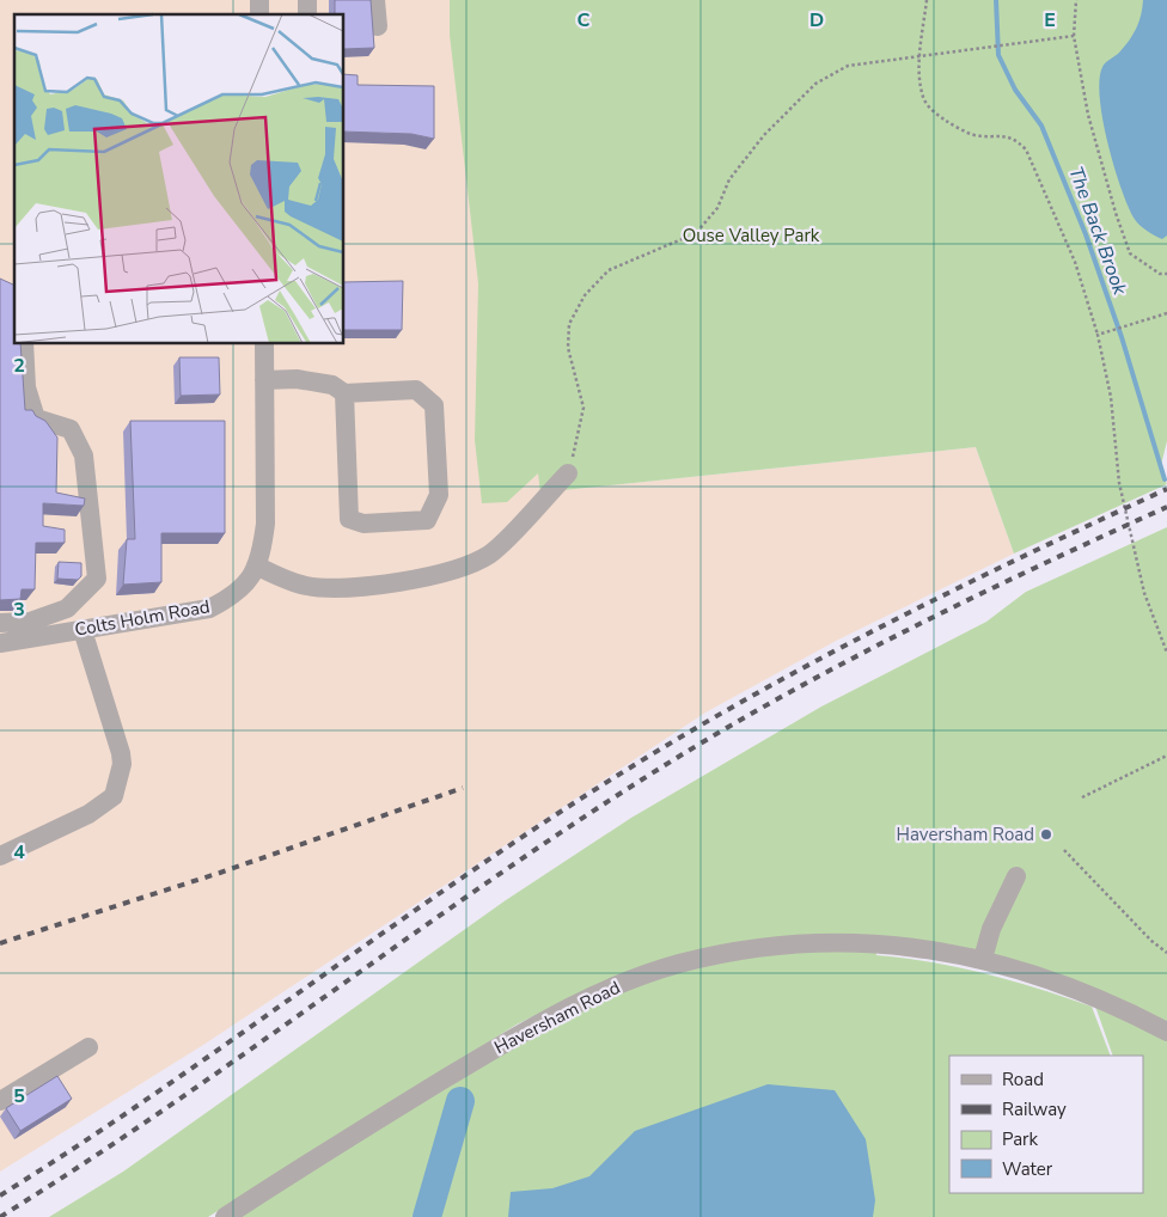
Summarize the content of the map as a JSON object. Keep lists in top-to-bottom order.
{
  "streets": {
    "street": ["Colts Holm Road", "Haversham Road"]
  },
  "water": ["The Back Brook"],
  "parks": ["Ouse Valley Park"],
  "places": ["Haversham Road"],
  "legend": [
    "Road",
    "Railway",
    "Park",
    "Water"
  ],
  "grid": {
    "columns": ["C", "D", "E"],
    "rows": [
      "2",
      "3",
      "4",
      "5"
    ]
  }
}
